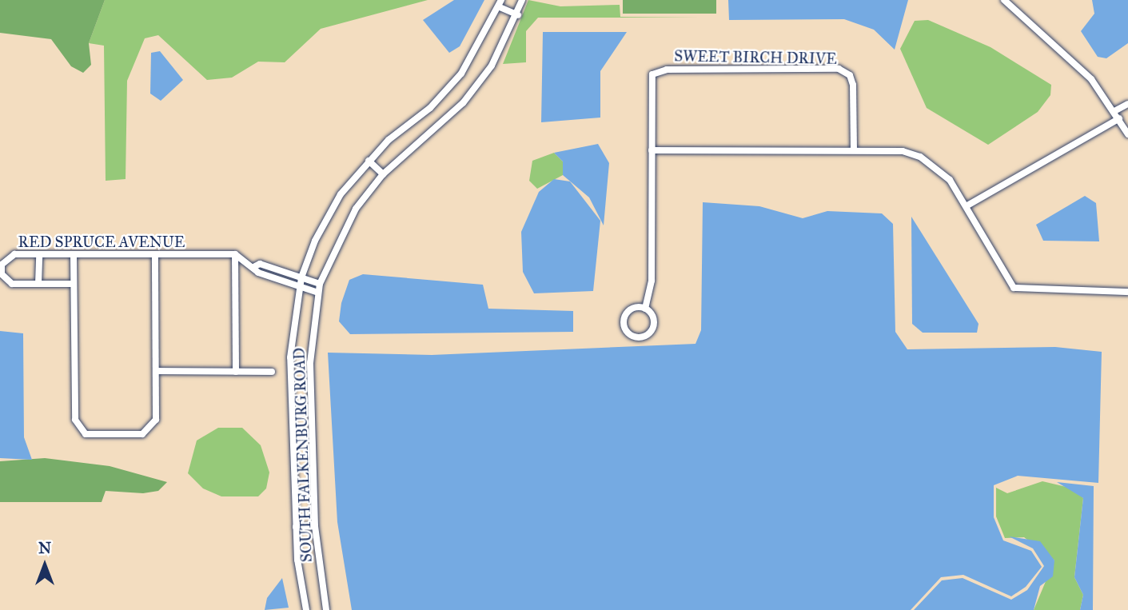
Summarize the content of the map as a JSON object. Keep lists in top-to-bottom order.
{
  "streets": {
    "street": ["SWEET BIRCH DRIVE", "RED SPRUCE AVENUE", "SOUTH FALKENBURG ROAD"]
  },
  "north": "top"
}
